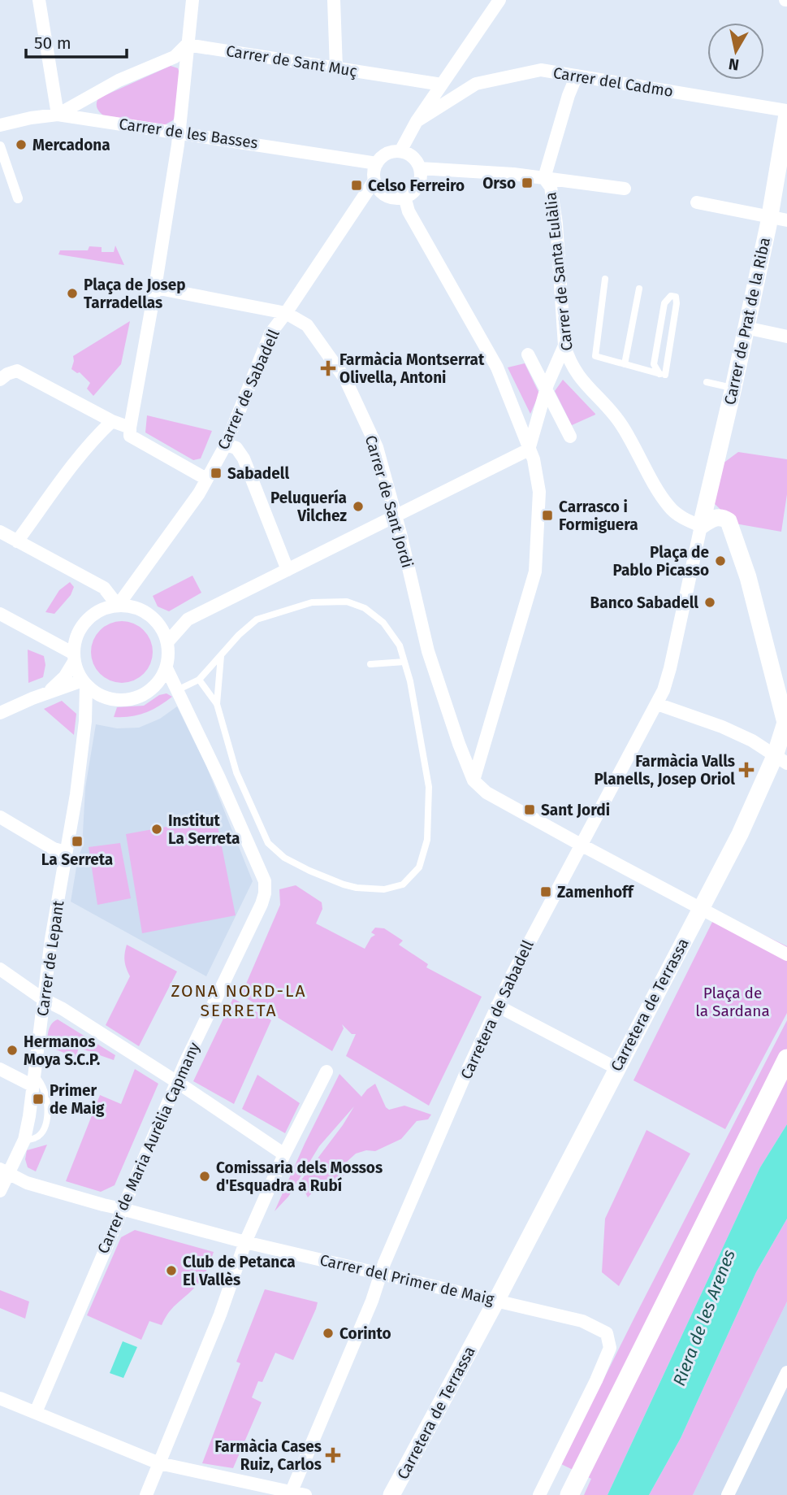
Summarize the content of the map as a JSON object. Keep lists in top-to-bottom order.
{
  "streets": {
    "street": [
      "Carrer de Sant Muç",
      "Carrer del Cadmo",
      "Carrer de les Basses",
      "Carrer de Santa Eulàlia",
      "Carrer de Prat de la Riba",
      "Carrer de Sabadell",
      "Carrer de Sant Jordi",
      "Carrer de Lepant",
      "Carretera de Terrassa",
      "Carretera de Sabadell",
      "Carrer de Maria Aurèlia Capmany",
      "Carrer del Primer de Maig"
    ]
  },
  "crossings": [
    ["Carrer del Cadmo", "Carrer de Santa Eulàlia"],
    ["Carrer del Cadmo", "Carrer de Prat de la Riba"],
    ["Carrer de les Basses", "Carrer de Sabadell"],
    ["Carrer de Santa Eulàlia", "Carrer de Prat de la Riba"],
    ["Carrer de Santa Eulàlia", "Carretera de Terrassa"],
    ["Carrer de Santa Eulàlia", "Carretera de Sabadell"],
    ["Carrer de Prat de la Riba", "Carretera de Terrassa"],
    ["Carrer de Prat de la Riba", "Carretera de Sabadell"],
    ["Carrer de Sabadell", "Carrer de Sant Jordi"],
    ["Carrer de Sabadell", "Carrer de Lepant"],
    ["Carrer de Sabadell", "Carrer de Maria Aurèlia Capmany"],
    ["Carrer de Lepant", "Carrer de Maria Aurèlia Capmany"],
    ["Carrer de Lepant", "Carrer del Primer de Maig"],
    ["Carretera de Terrassa", "Carretera de Sabadell"],
    ["Carretera de Terrassa", "Carrer del Primer de Maig"],
    ["Carretera de Sabadell", "Carrer del Primer de Maig"],
    ["Carrer de Maria Aurèlia Capmany", "Carrer del Primer de Maig"]
  ],
  "districts": ["ZONA NORD-LA SERRETA"],
  "water": ["Riera de les Arenes"],
  "parks": ["Plaça de la Sardana"],
  "places": {
    "other": [
      "Mercadona",
      "Plaça de Josep Tarradellas",
      "Peluquería Vilchez",
      "Plaça de Pablo Picasso",
      "Banco Sabadell",
      "Institut La Serreta",
      "Hermanos Moya S.C.P.",
      "Comissaria dels Mossos d'Esquadra a Rubí",
      "Club de Petanca El Vallès",
      "Corinto"
    ],
    "transit": [
      "Orso",
      "Celso Ferreiro",
      "Sabadell",
      "Carrasco i Formiguera",
      "Sant Jordi",
      "La Serreta",
      "Zamenhoff",
      "Primer de Maig"
    ],
    "health": ["Farmàcia Montserrat Olivella, Antoni", "Farmàcia Valls Planells, Josep Oriol", "Farmàcia Cases Ruiz, Carlos"]
  },
  "scale_bar": "50 m",
  "north": "bottom"
}
